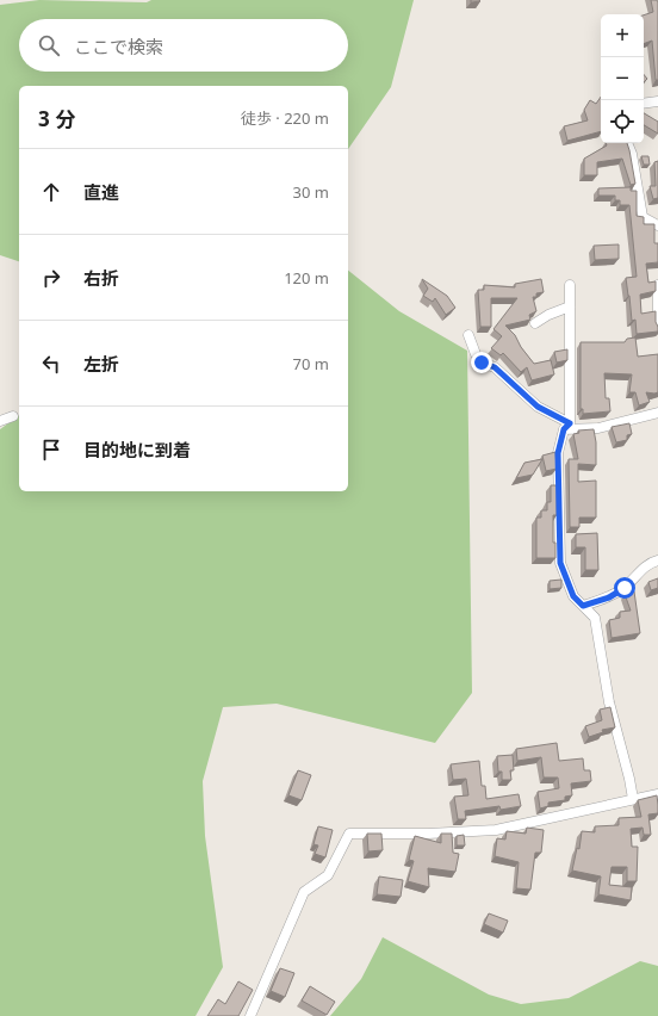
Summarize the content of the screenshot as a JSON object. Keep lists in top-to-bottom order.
{
  "page": {
    "map_buttons": ["+", "−"],
    "search": "ここで検索",
    "heading": ["3 分", "徒歩 · 220 m"],
    "list": [
      ["直進", "30 m"],
      ["右折", "120 m"],
      ["左折", "70 m"],
      "目的地に到着"
    ]
  }
}
